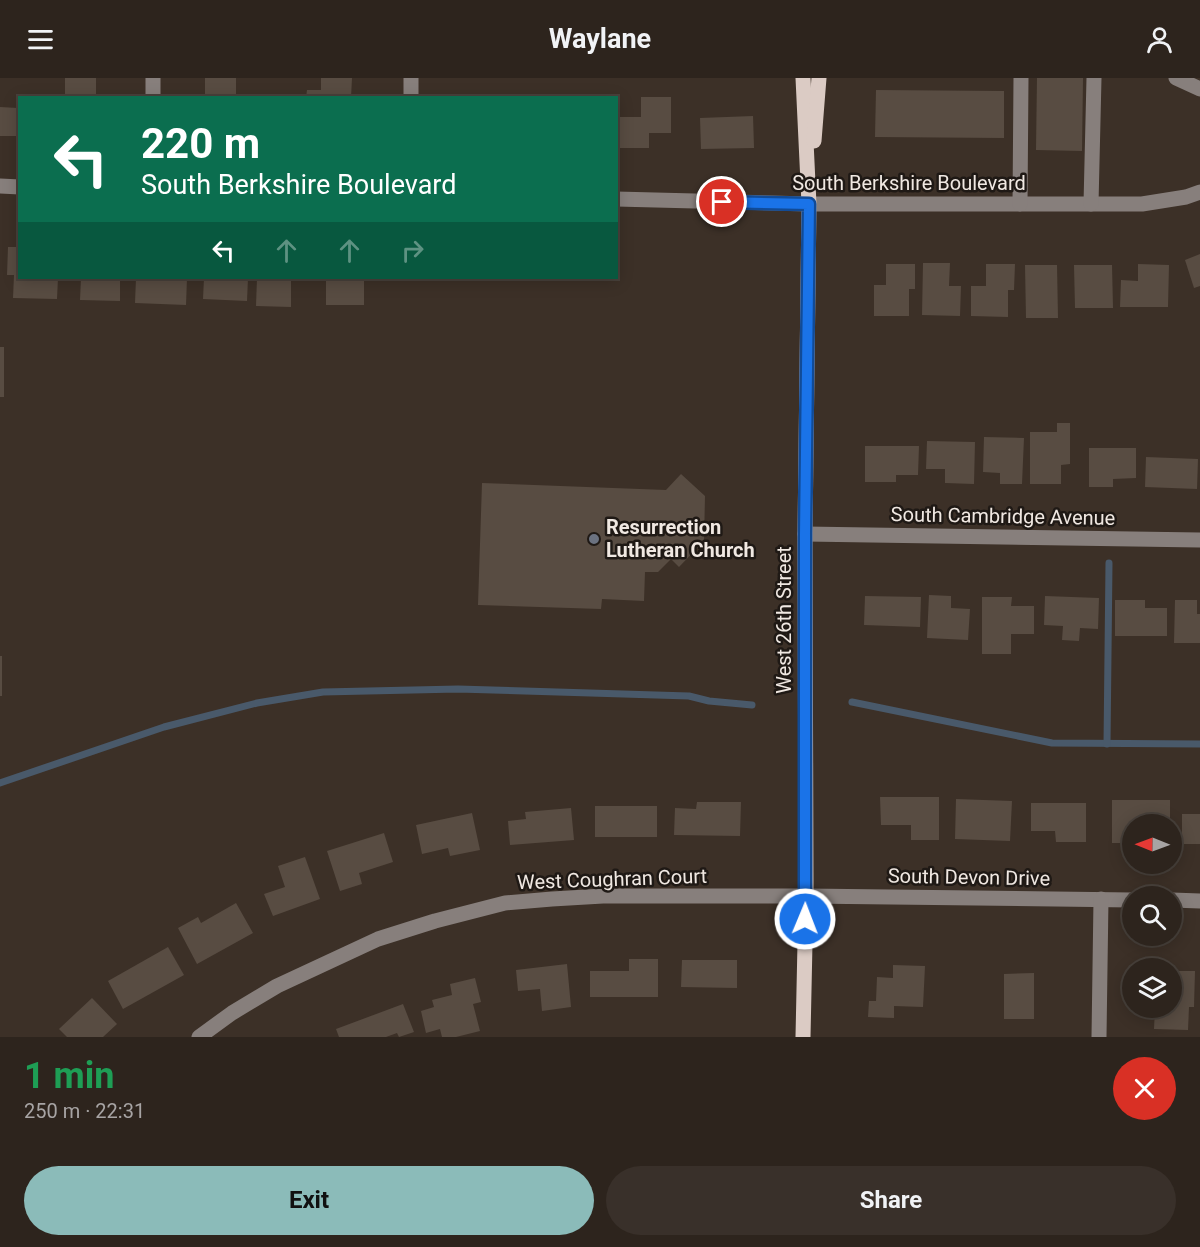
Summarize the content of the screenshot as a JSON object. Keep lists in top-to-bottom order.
{
  "streets": {
    "main road": ["West 26th Street"],
    "street": [
      "South Berkshire Boulevard",
      "South Cambridge Avenue",
      "South Devon Drive",
      "West Coughran Court"
    ]
  },
  "crossings": [
    ["South Berkshire Boulevard", "West 26th Street"],
    ["South Cambridge Avenue", "West 26th Street"],
    ["West 26th Street", "South Devon Drive"],
    ["West 26th Street", "West Coughran Court"],
    ["South Devon Drive", "West Coughran Court"]
  ],
  "places": ["Resurrection Lutheran Church"],
  "north": "left",
  "page": {
    "header": "Waylane",
    "turn": ["220 m", "South Berkshire Boulevard"],
    "heading": ["1 min", "250 m · 22:31"],
    "buttons": ["Exit", "Share"]
  }
}
